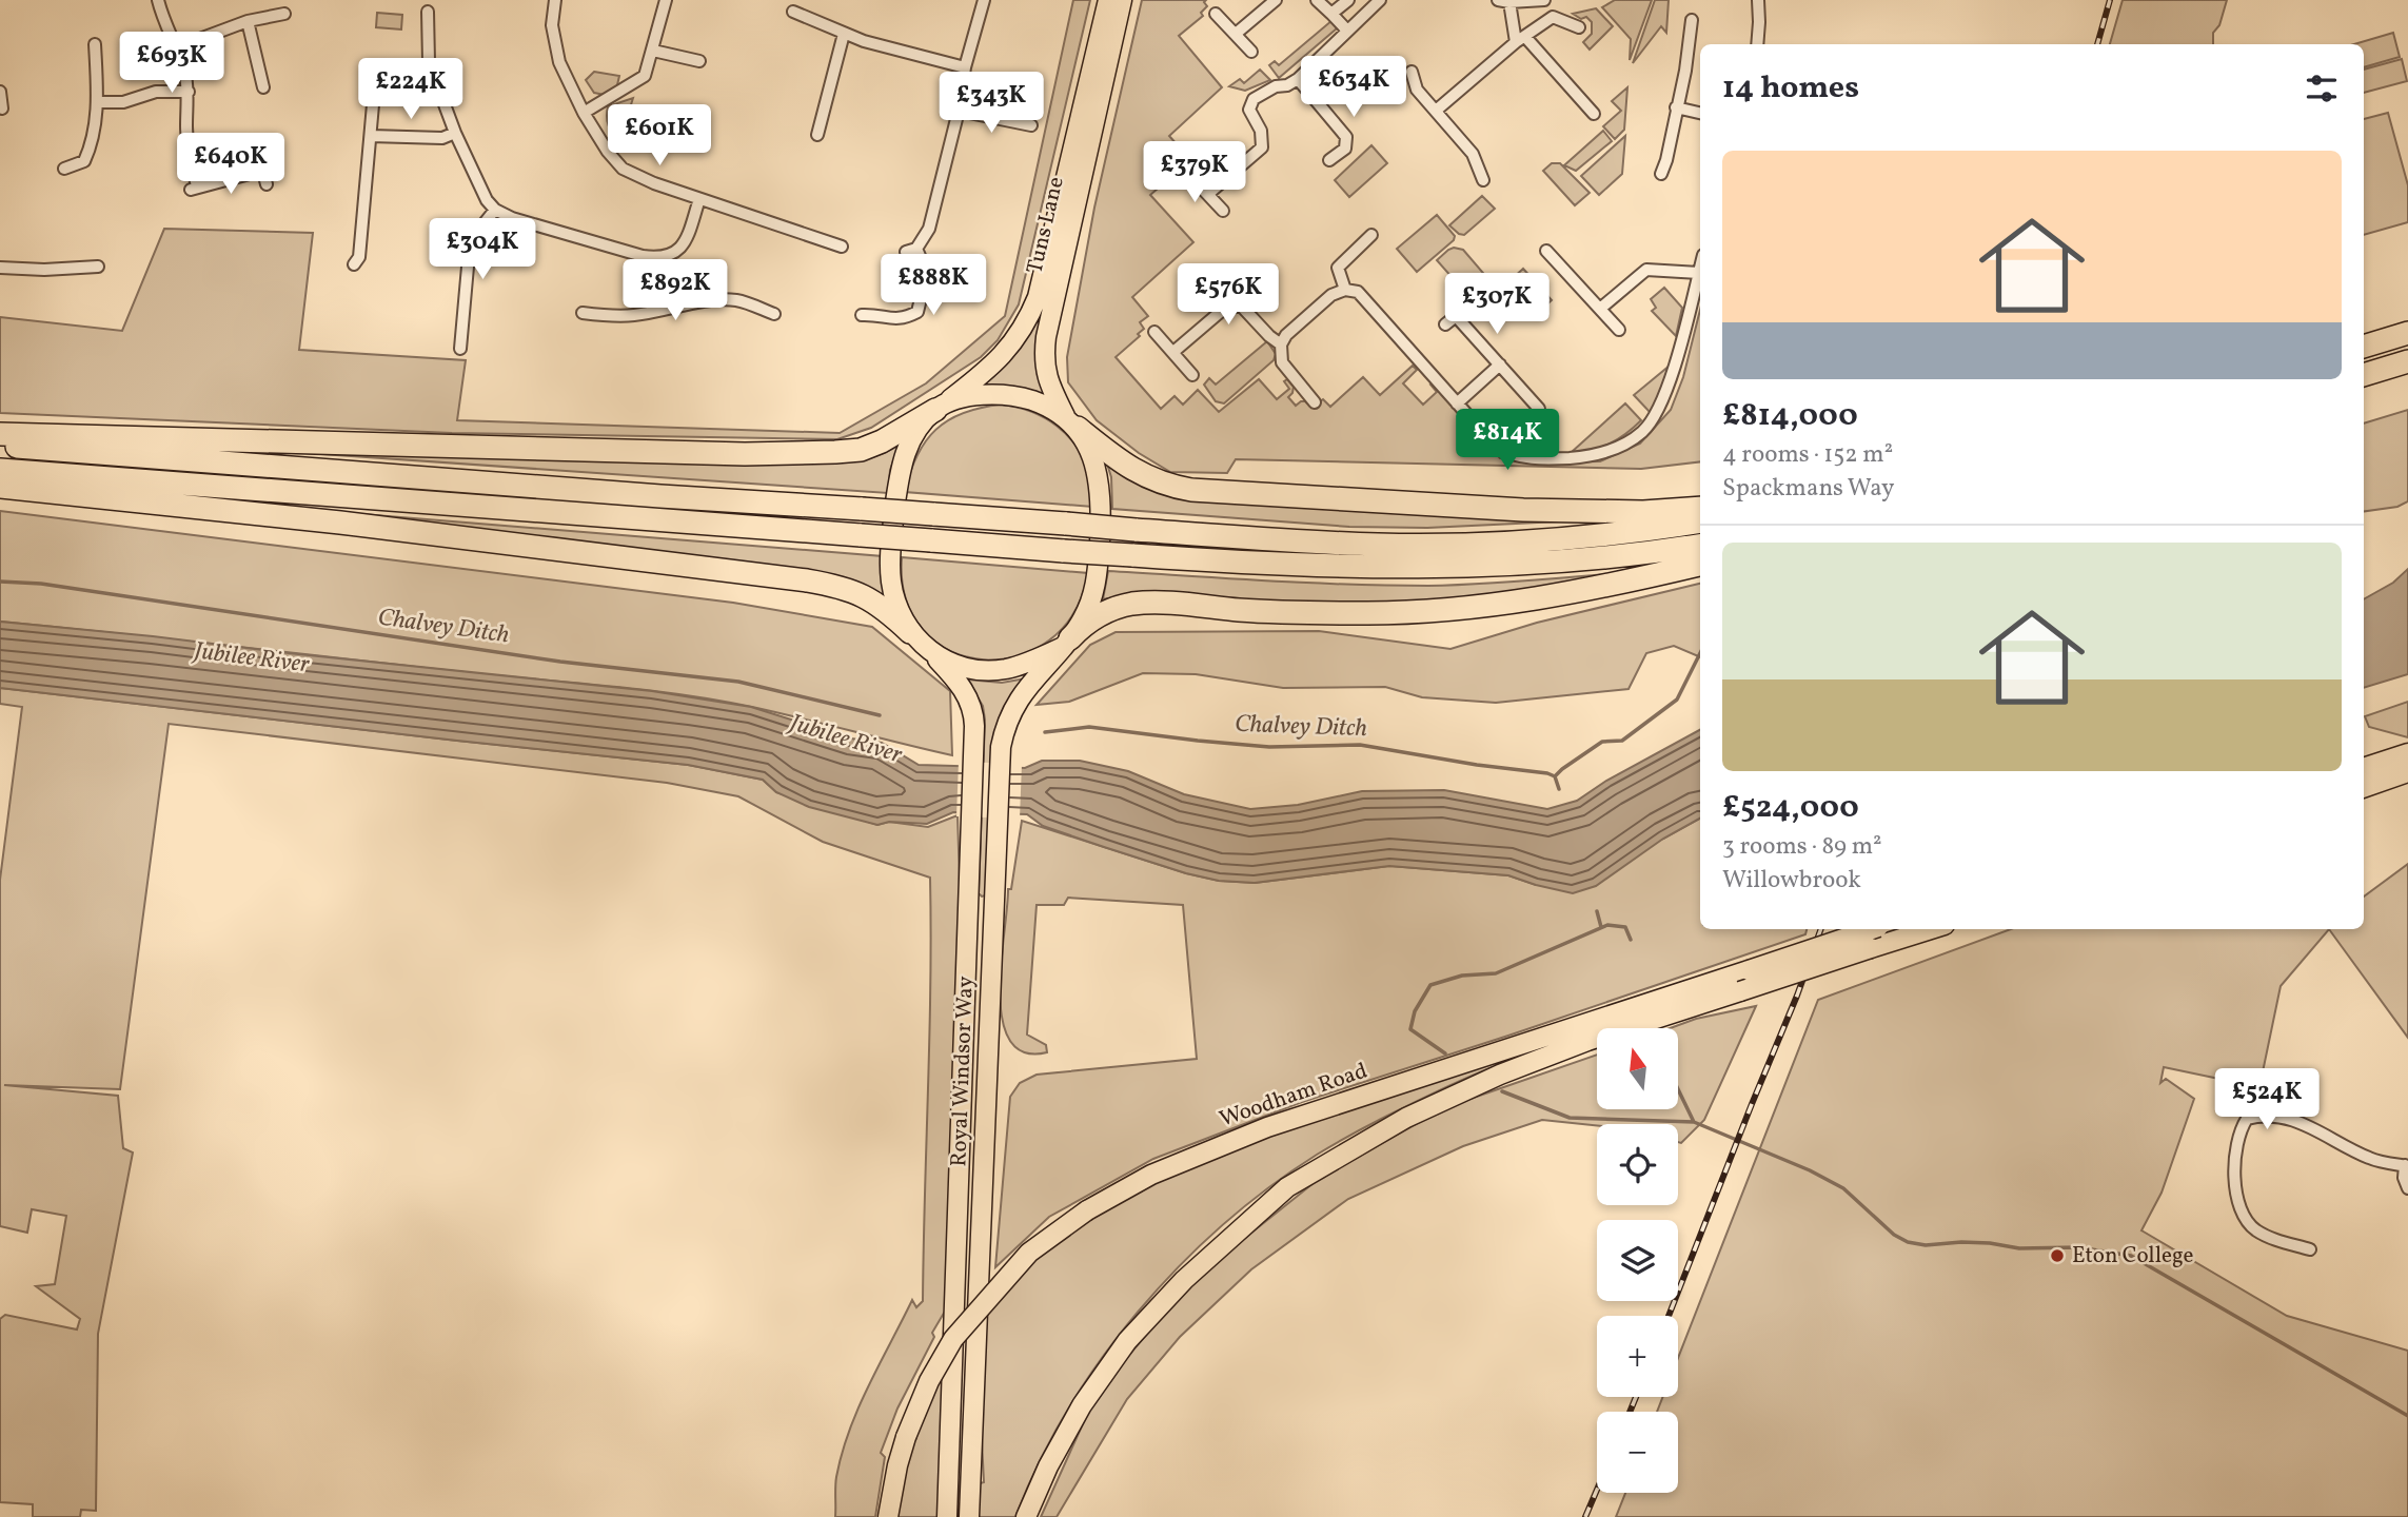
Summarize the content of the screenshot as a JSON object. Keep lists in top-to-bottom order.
{
  "streets": {
    "main road": ["Tuns Lane", "Royal Windsor Way", "Woodham Road"]
  },
  "crossings": [
    ["Tuns Lane", "Royal Windsor Way"]
  ],
  "water": ["Chalvey Ditch", "Jubilee River"],
  "places": ["Eton College"],
  "north": "top",
  "page": {
    "price": [
      "£693K",
      "£634K",
      "£224K",
      "£343K",
      "£601K",
      "£640K",
      "£379K",
      "£304K",
      "£888K",
      "£892K",
      "£576K",
      "£307K",
      "£814K",
      "£524K"
    ],
    "heading": "14 homes",
    "list": [
      {
        "name": "£814,000",
        "note": "4 rooms · 152 m² · Spackmans Way"
      },
      {
        "name": "£524,000",
        "note": "3 rooms · 89 m² · Willowbrook"
      }
    ],
    "map_buttons": ["+", "−"]
  }
}
